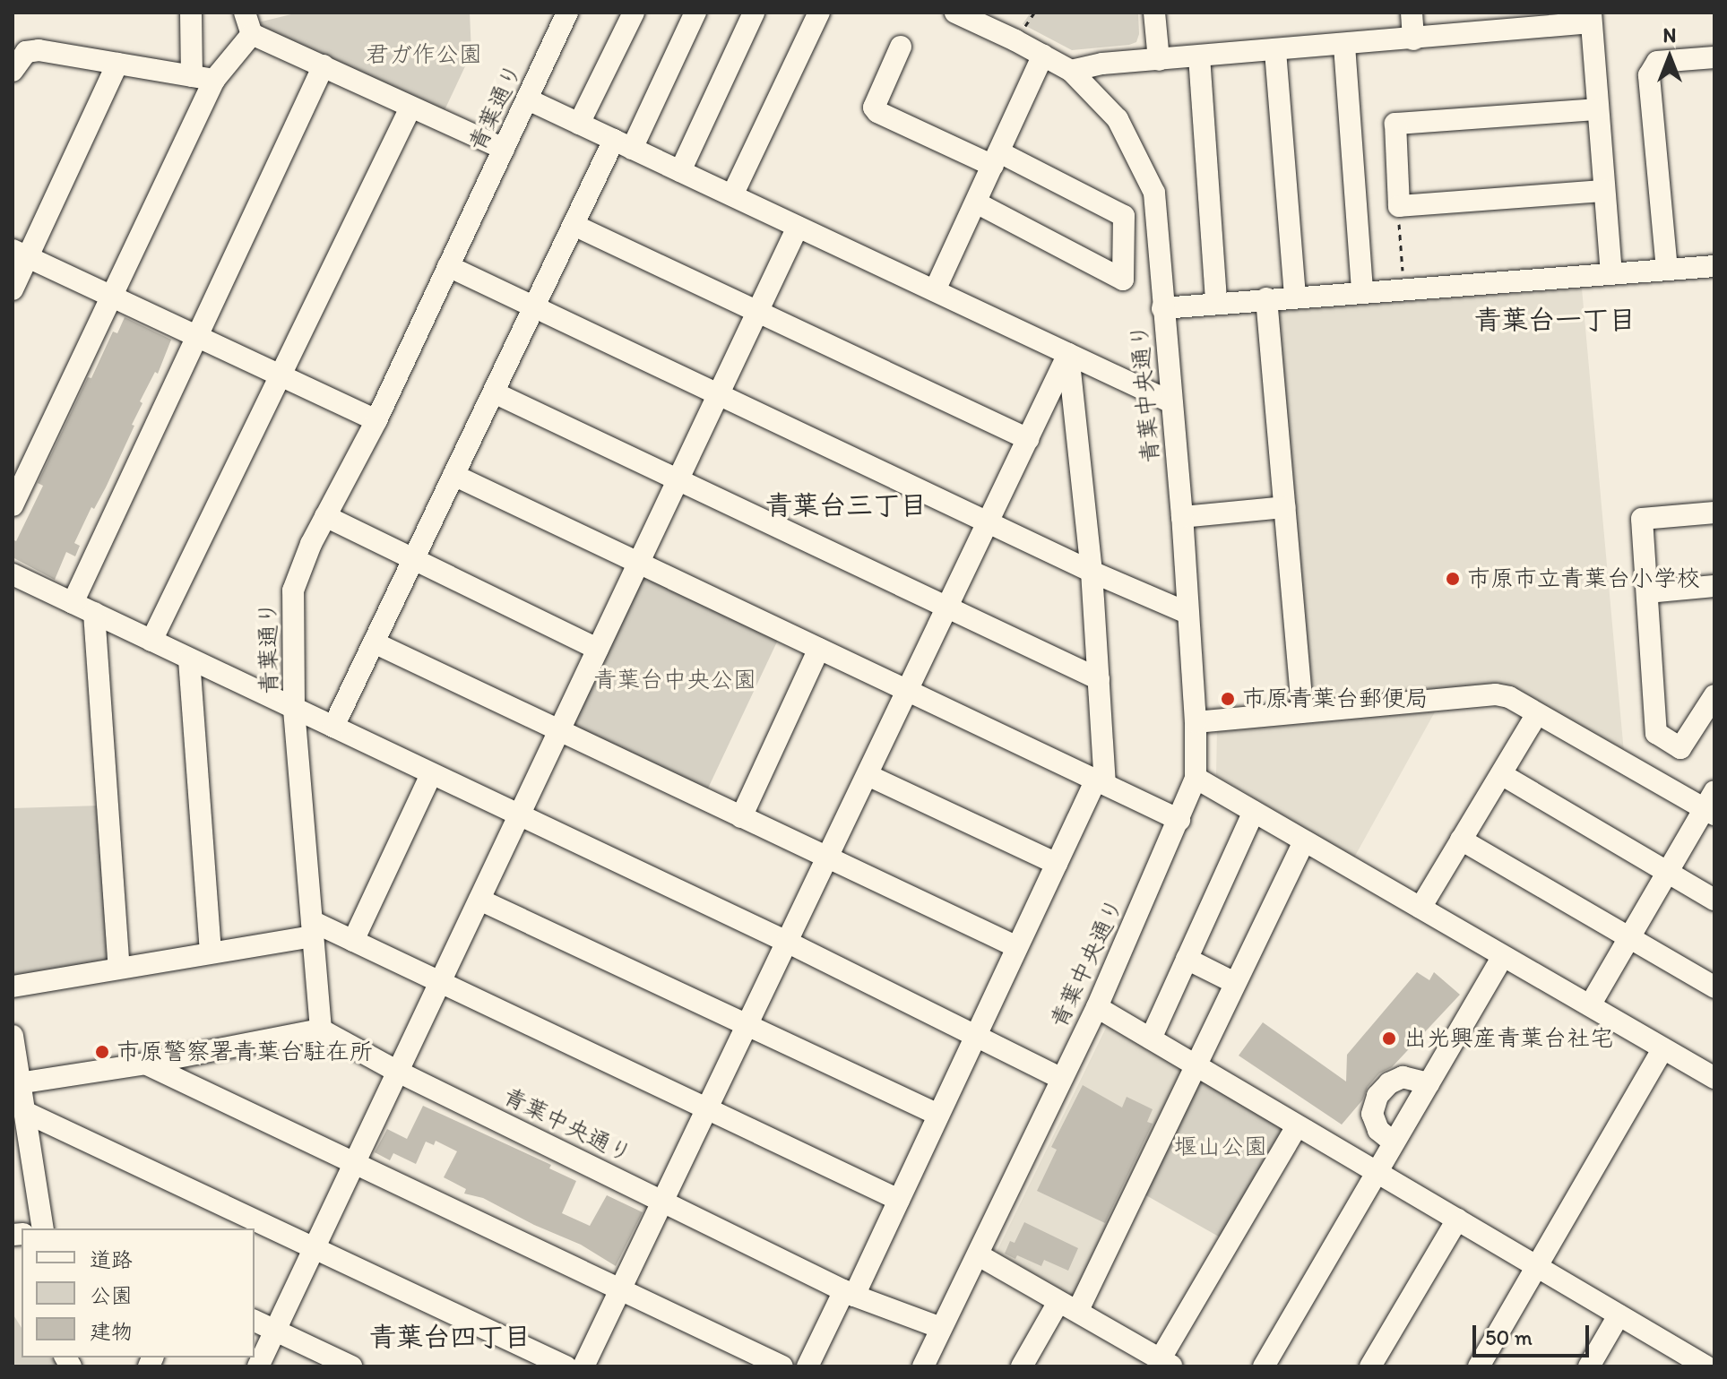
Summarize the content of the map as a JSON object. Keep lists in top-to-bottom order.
{
  "streets": {
    "street": ["青葉通り", "青葉中央通り"]
  },
  "crossings": [
    ["青葉通り", "青葉中央通り"]
  ],
  "districts": ["青葉台一丁目", "青葉台三丁目", "青葉台四丁目"],
  "parks": ["君ガ作公園", "青葉台中央公園", "堰山公園"],
  "places": [
    "市原市立青葉台小学校",
    "市原青葉台郵便局",
    "出光興産青葉台社宅",
    "市原警察署青葉台駐在所"
  ],
  "legend": ["道路", "公園", "建物"],
  "scale_bar": "50 m",
  "north": "top"
}
